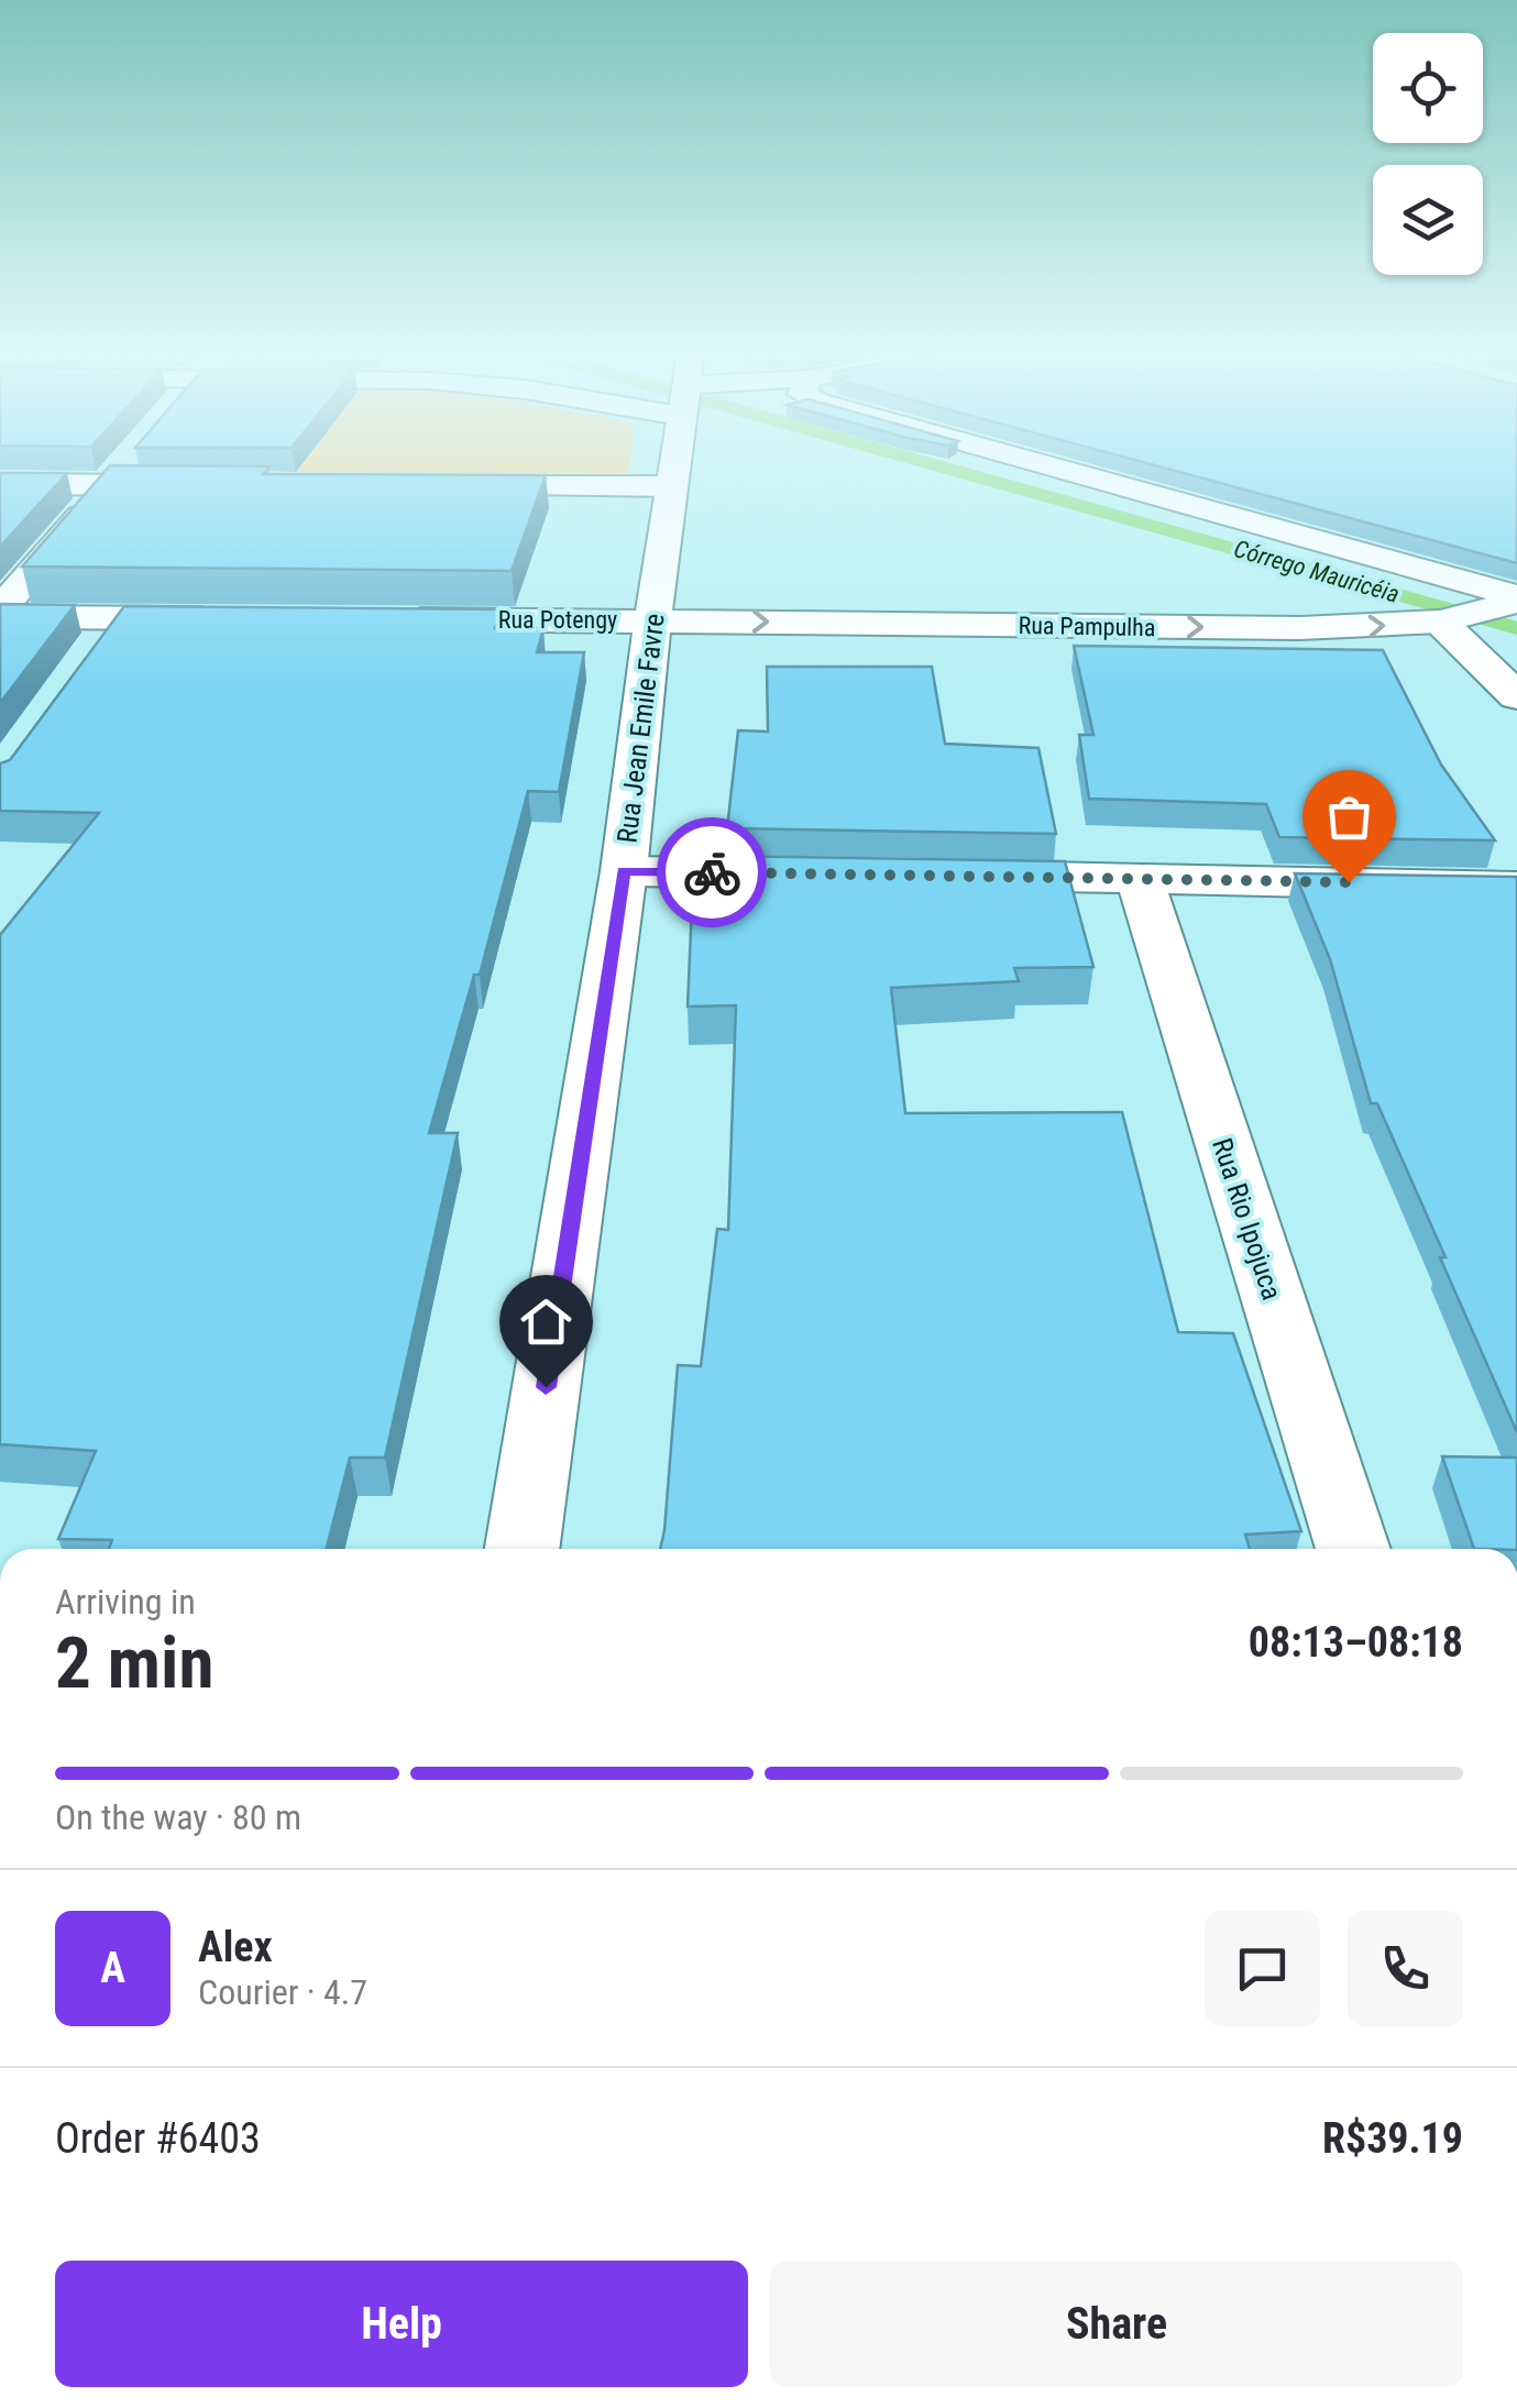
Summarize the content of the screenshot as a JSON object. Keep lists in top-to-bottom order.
{
  "streets": {
    "street": [
      "Rua Potengy",
      "Rua Pampulha",
      "Rua Jean Emile Favre",
      "Rua Rio Ipojuca"
    ]
  },
  "crossings": [
    ["Rua Potengy", "Rua Pampulha"],
    ["Rua Potengy", "Rua Jean Emile Favre"],
    ["Rua Pampulha", "Rua Jean Emile Favre"]
  ],
  "water": ["Córrego Mauricéia"],
  "page": {
    "heading": ["2 min", "Arriving in", "08:13–08:18"],
    "panel": [
      "Alex",
      "Courier · 4.7",
      "Order #6403",
      "R$39.19"
    ],
    "bar": "On the way · 80 m",
    "round": "A",
    "buttons": ["Help", "Share"]
  }
}
